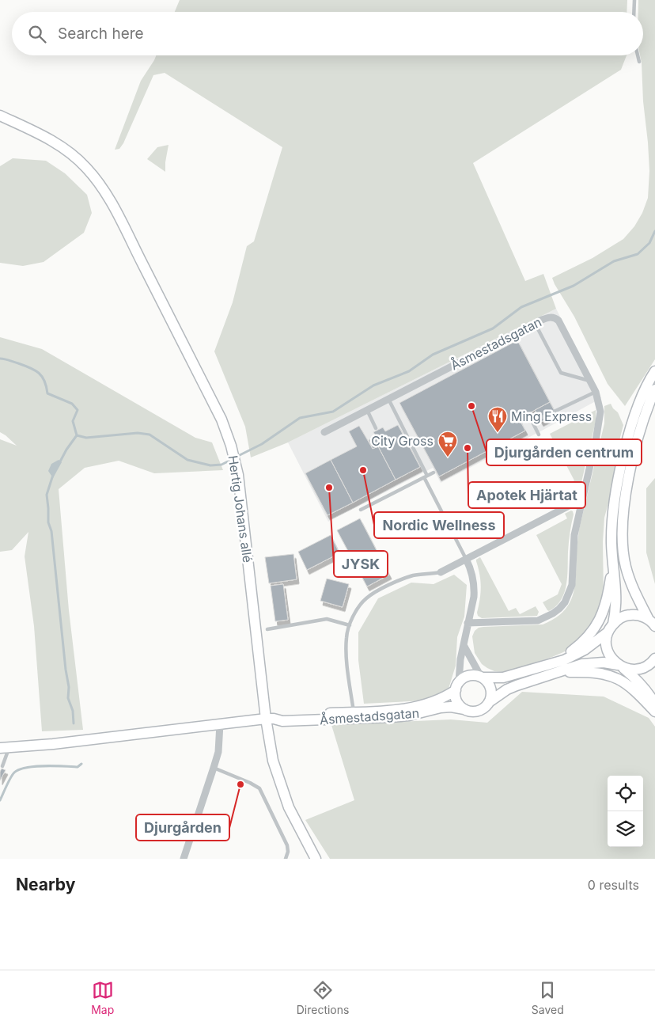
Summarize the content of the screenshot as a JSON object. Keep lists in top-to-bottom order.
{
  "streets": {
    "street": ["Åsmestadsgatan", "Hertig Johans allé"]
  },
  "crossings": [
    ["Åsmestadsgatan", "Hertig Johans allé"]
  ],
  "places": {
    "other": [
      "Djurgården centrum",
      "Apotek Hjärtat",
      "Nordic Wellness",
      "JYSK",
      "Djurgården"
    ],
    "restaurant": ["Ming Express"],
    "supermarket": ["City Gross"]
  },
  "page": {
    "search": "Search here",
    "heading": ["Nearby", "0 results"],
    "nav": ["Map", "Directions", "Saved"]
  }
}
